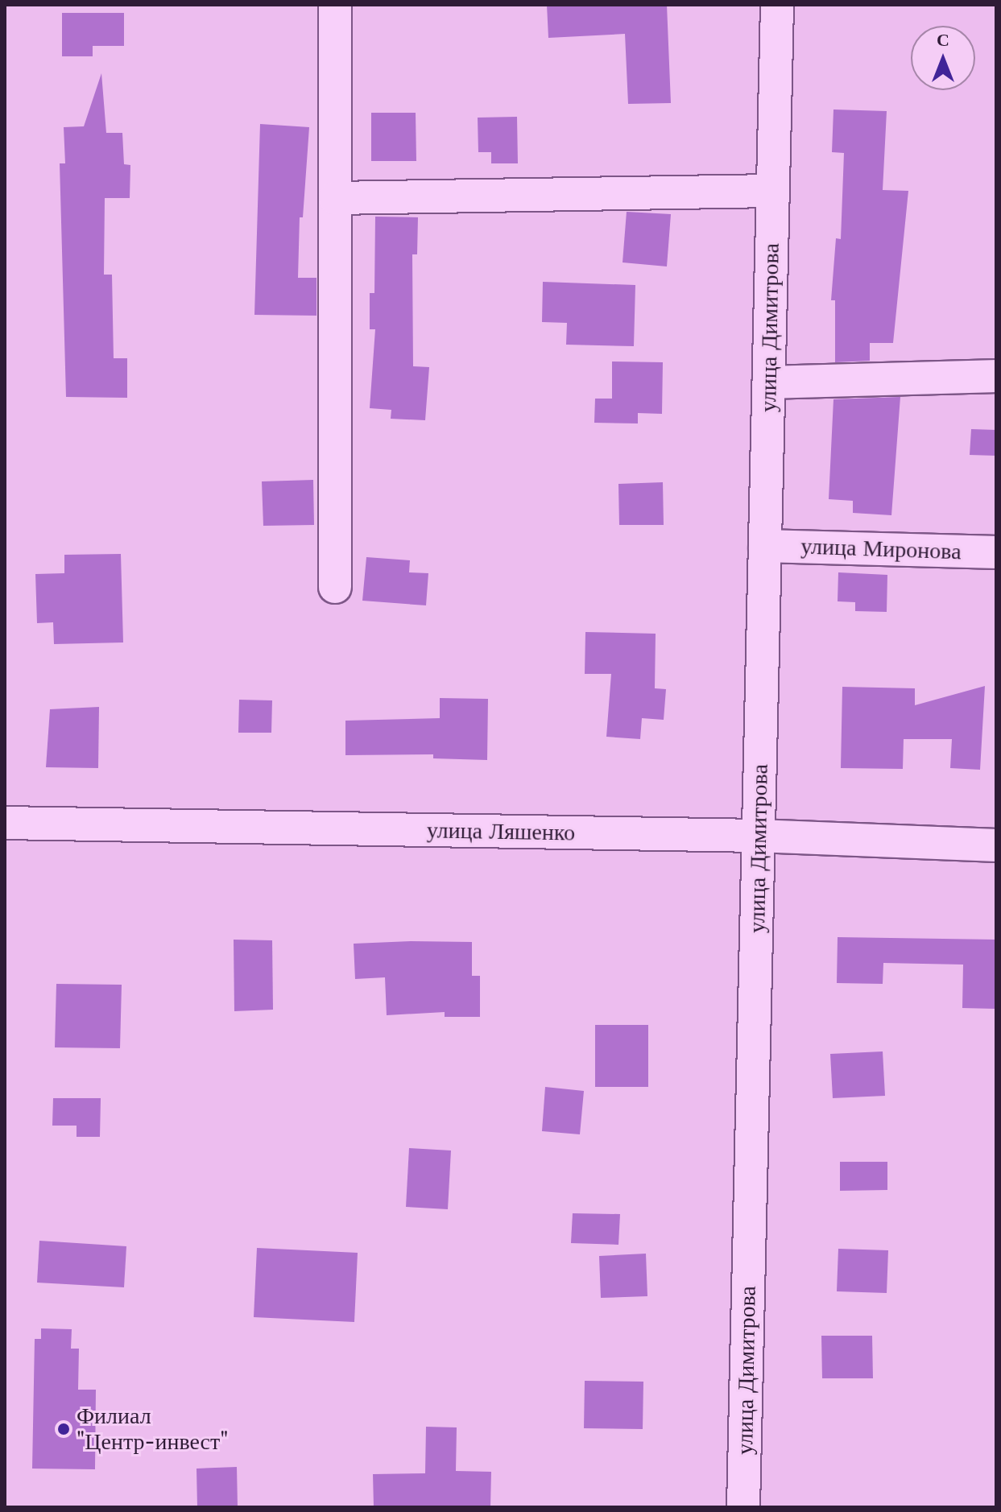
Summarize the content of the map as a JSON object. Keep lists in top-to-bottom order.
{
  "streets": {
    "street": ["улица Димитрова", "улица Миронова", "улица Ляшенко"]
  },
  "crossings": [
    ["улица Димитрова", "улица Миронова"],
    ["улица Димитрова", "улица Ляшенко"]
  ],
  "places": ["Филиал \"Центр-инвест\""],
  "north": "top"
}
